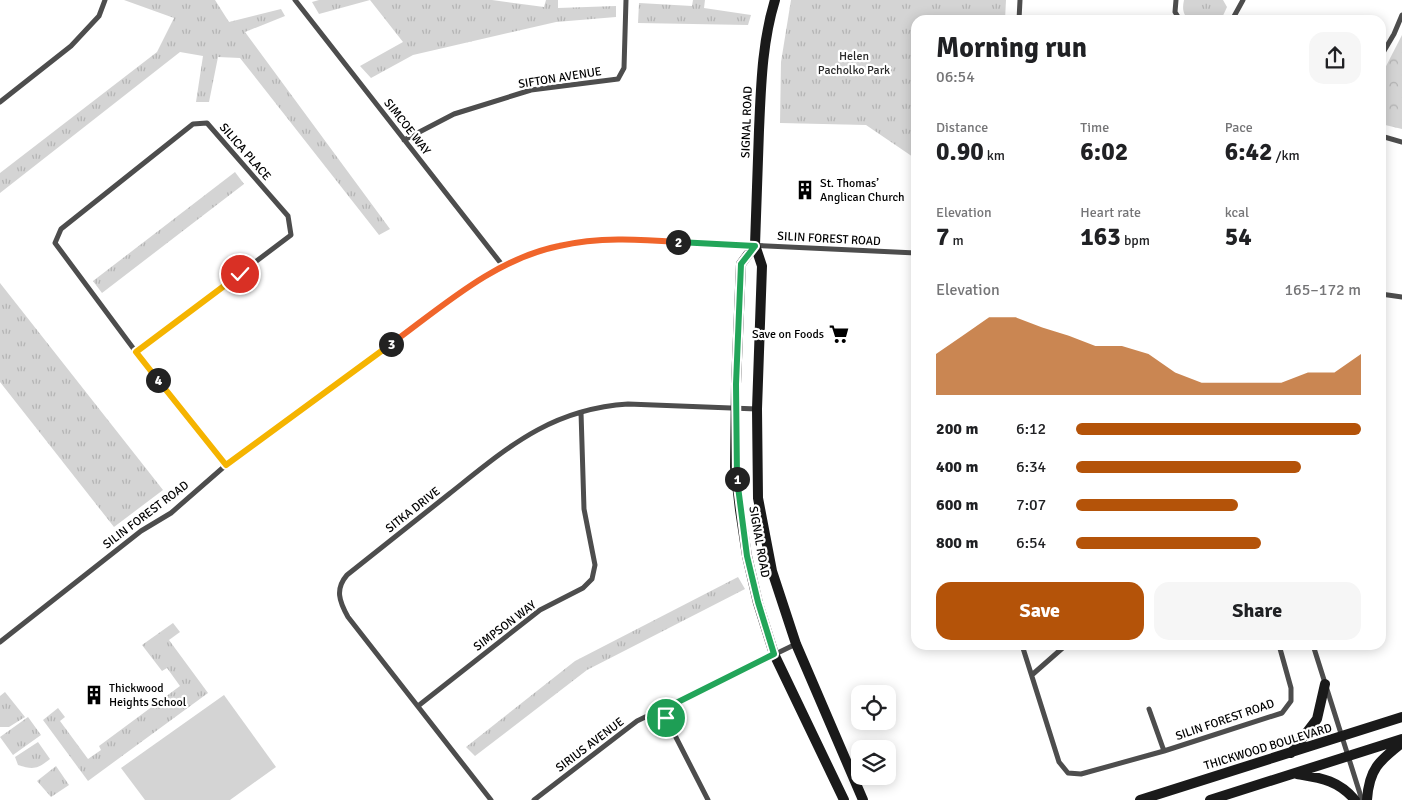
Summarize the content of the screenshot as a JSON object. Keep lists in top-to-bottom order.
{
  "streets": {
    "street": [
      "SIFTON AVENUE",
      "SIGNAL ROAD",
      "SIMCOE WAY",
      "SILICA PLACE",
      "SILIN FOREST ROAD",
      "SITKA DRIVE",
      "SIMPSON WAY",
      "SIRIUS AVENUE",
      "THICKWOOD BOULEVARD"
    ]
  },
  "crossings": [
    ["SIFTON AVENUE", "SIMCOE WAY"],
    ["SIGNAL ROAD", "SILIN FOREST ROAD"],
    ["SIGNAL ROAD", "SITKA DRIVE"],
    ["SIGNAL ROAD", "SIRIUS AVENUE"],
    ["SIMCOE WAY", "SILIN FOREST ROAD"],
    ["SILICA PLACE", "SILIN FOREST ROAD"],
    ["SITKA DRIVE", "SIMPSON WAY"]
  ],
  "parks": ["Helen Pacholko Park"],
  "places": {
    "building": ["St. Thomas’ Anglican Church", "Thickwood Heights School"],
    "supermarket": ["Save on Foods"]
  },
  "page": {
    "heading": ["Morning run", "06:54"],
    "stats": [
      ["Distance", "0.90 km"],
      ["Time", "6:02"],
      ["Pace", "6:42 /km"],
      ["Elevation", "7 m"],
      ["Heart rate", "163 bpm"],
      ["kcal", "54"]
    ],
    "pins": [
      "2",
      "3",
      "4",
      "1"
    ],
    "chart": ["Elevation", "165–172 m"],
    "list": [
      {
        "name": "200 m",
        "note": "6:12"
      },
      {
        "name": "400 m",
        "note": "6:34"
      },
      {
        "name": "600 m",
        "note": "7:07"
      },
      {
        "name": "800 m",
        "note": "6:54"
      }
    ],
    "buttons": ["Save", "Share"]
  }
}
